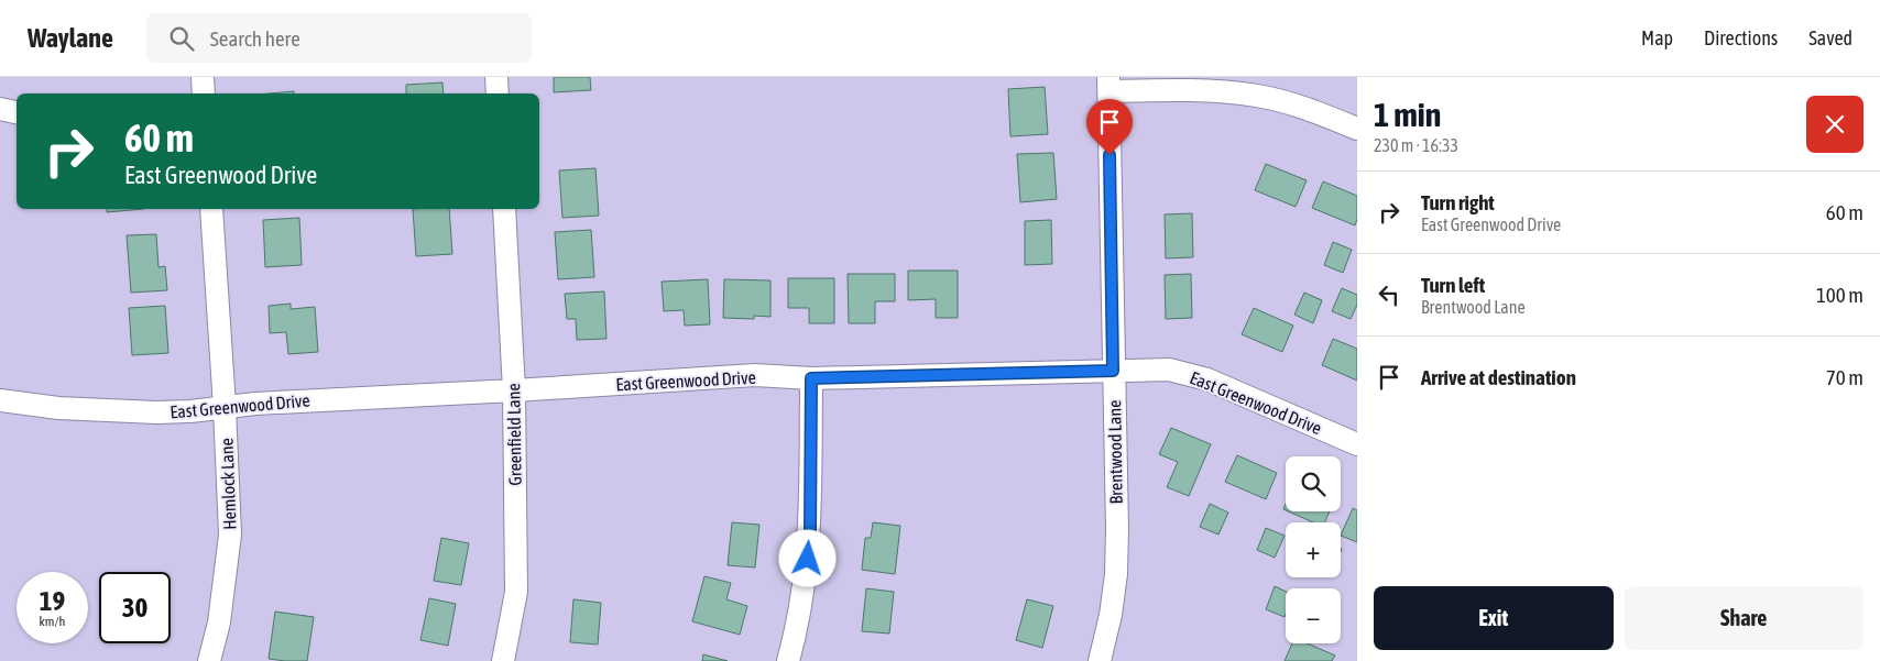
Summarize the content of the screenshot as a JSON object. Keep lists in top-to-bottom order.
{
  "streets": {
    "street": [
      "East Greenwood Drive",
      "Greenfield Lane",
      "Brentwood Lane",
      "Hemlock Lane"
    ]
  },
  "crossings": [
    ["East Greenwood Drive", "Greenfield Lane"],
    ["East Greenwood Drive", "Brentwood Lane"],
    ["East Greenwood Drive", "Hemlock Lane"]
  ],
  "page": {
    "header": "Waylane",
    "search": "Search here",
    "nav": ["Map", "Directions", "Saved"],
    "heading": ["1 min", "230 m · 16:33"],
    "turn": ["60 m", "East Greenwood Drive"],
    "list": [
      {
        "name": "Turn right",
        "note": "East Greenwood Drive",
        "value": "60 m"
      },
      {
        "name": "Turn left",
        "note": "Brentwood Lane",
        "value": "100 m"
      },
      {
        "name": "Arrive at destination",
        "value": "70 m"
      }
    ],
    "map_buttons": ["+", "−"],
    "speed": "19 km/h",
    "limit": "30",
    "buttons": ["Exit", "Share"]
  }
}
